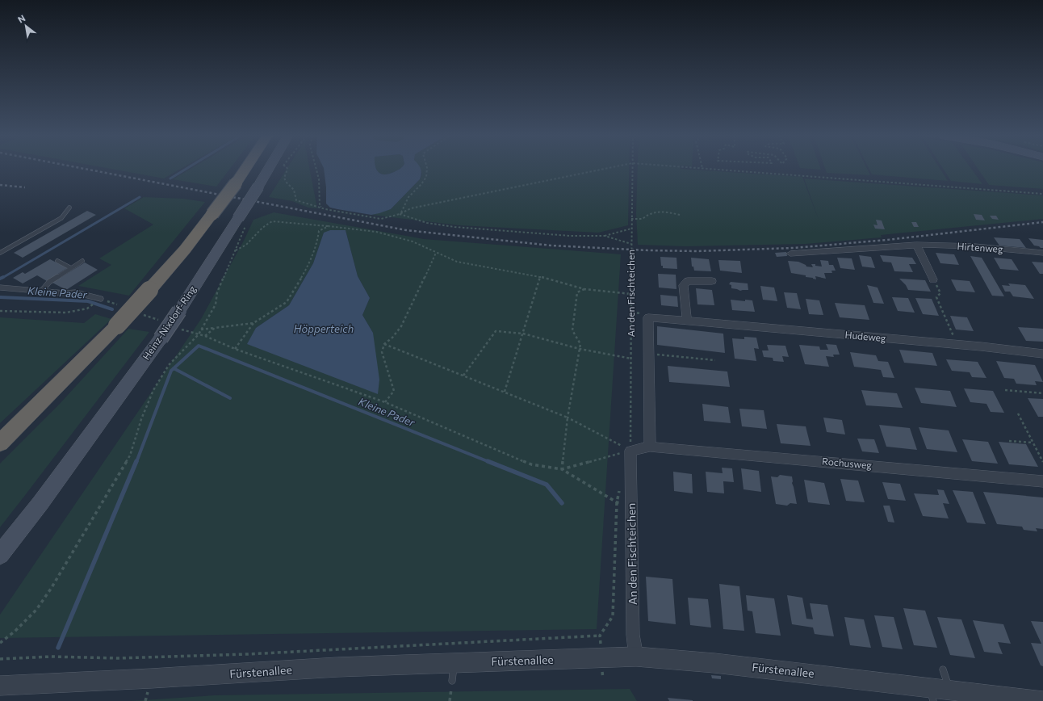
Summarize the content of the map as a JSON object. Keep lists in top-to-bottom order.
{
  "streets": {
    "main road": ["Heinz-Nixdorf-Ring"],
    "street": [
      "Hirtenweg",
      "An den Fischteichen",
      "Hudeweg",
      "Rochusweg",
      "Fürstenallee"
    ]
  },
  "crossings": [
    ["An den Fischteichen", "Hudeweg"],
    ["An den Fischteichen", "Rochusweg"],
    ["An den Fischteichen", "Fürstenallee"]
  ],
  "water": ["Kleine Pader", "Höpperteich"],
  "north": "top left"
}
